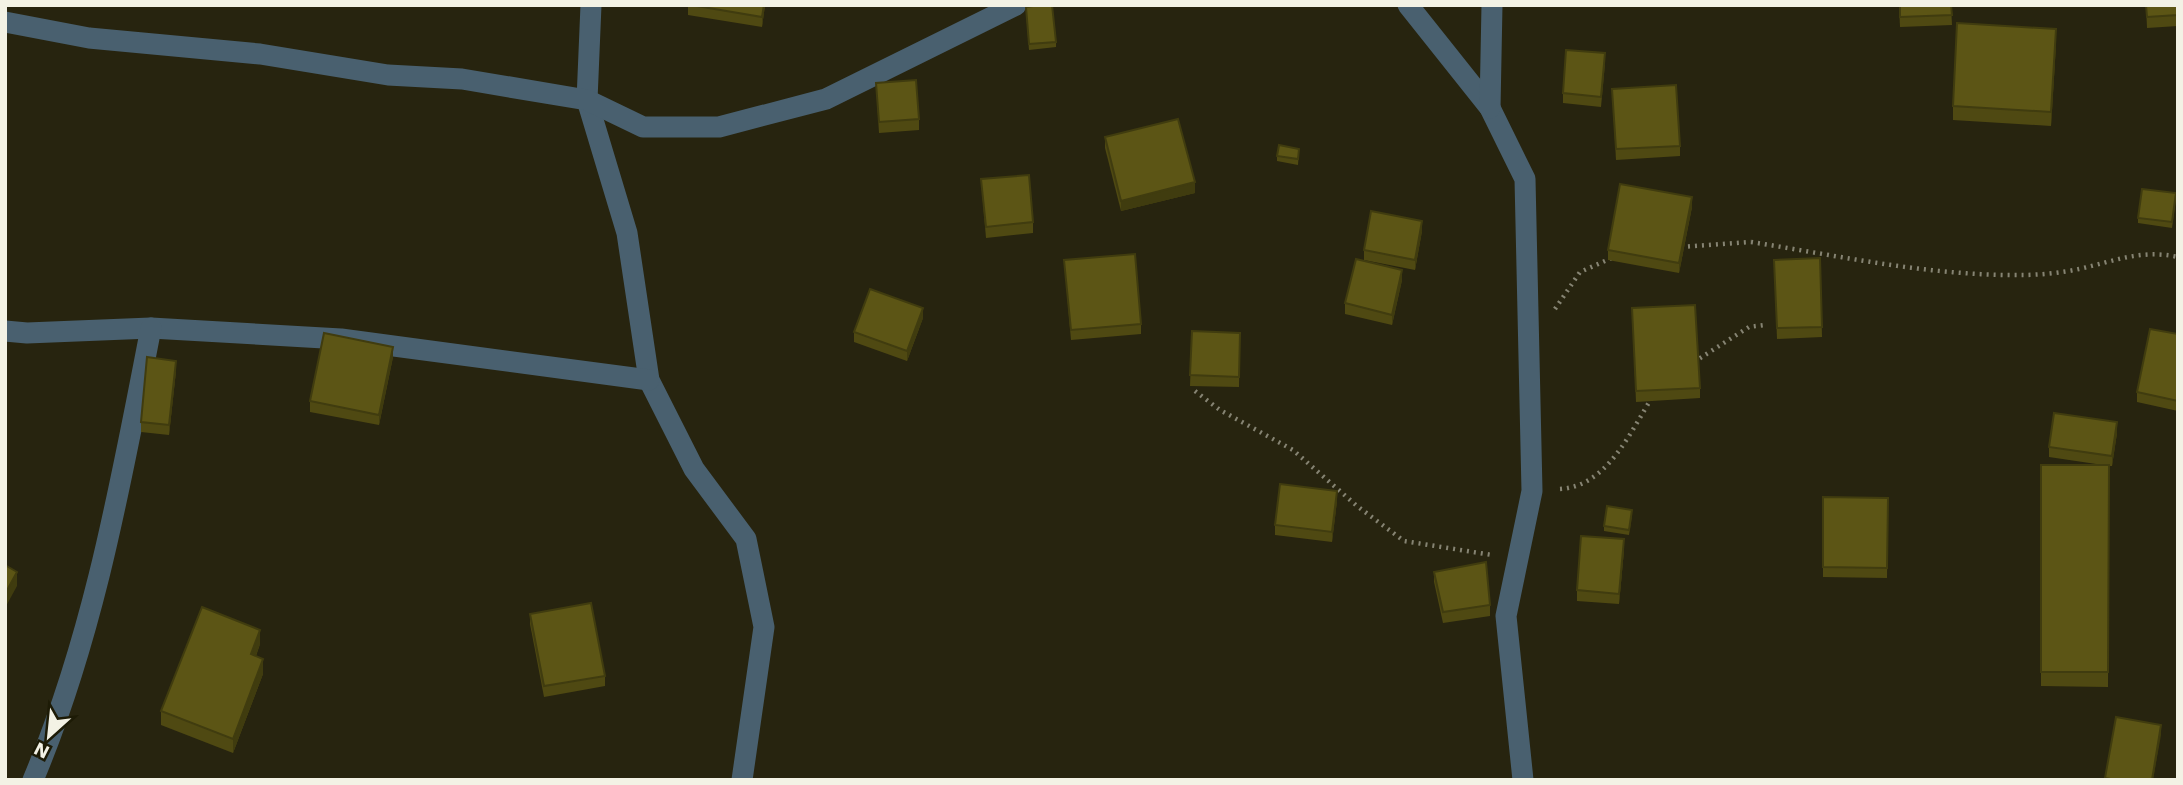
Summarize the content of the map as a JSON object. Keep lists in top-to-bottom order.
{
  "north": "bottom left"
}
